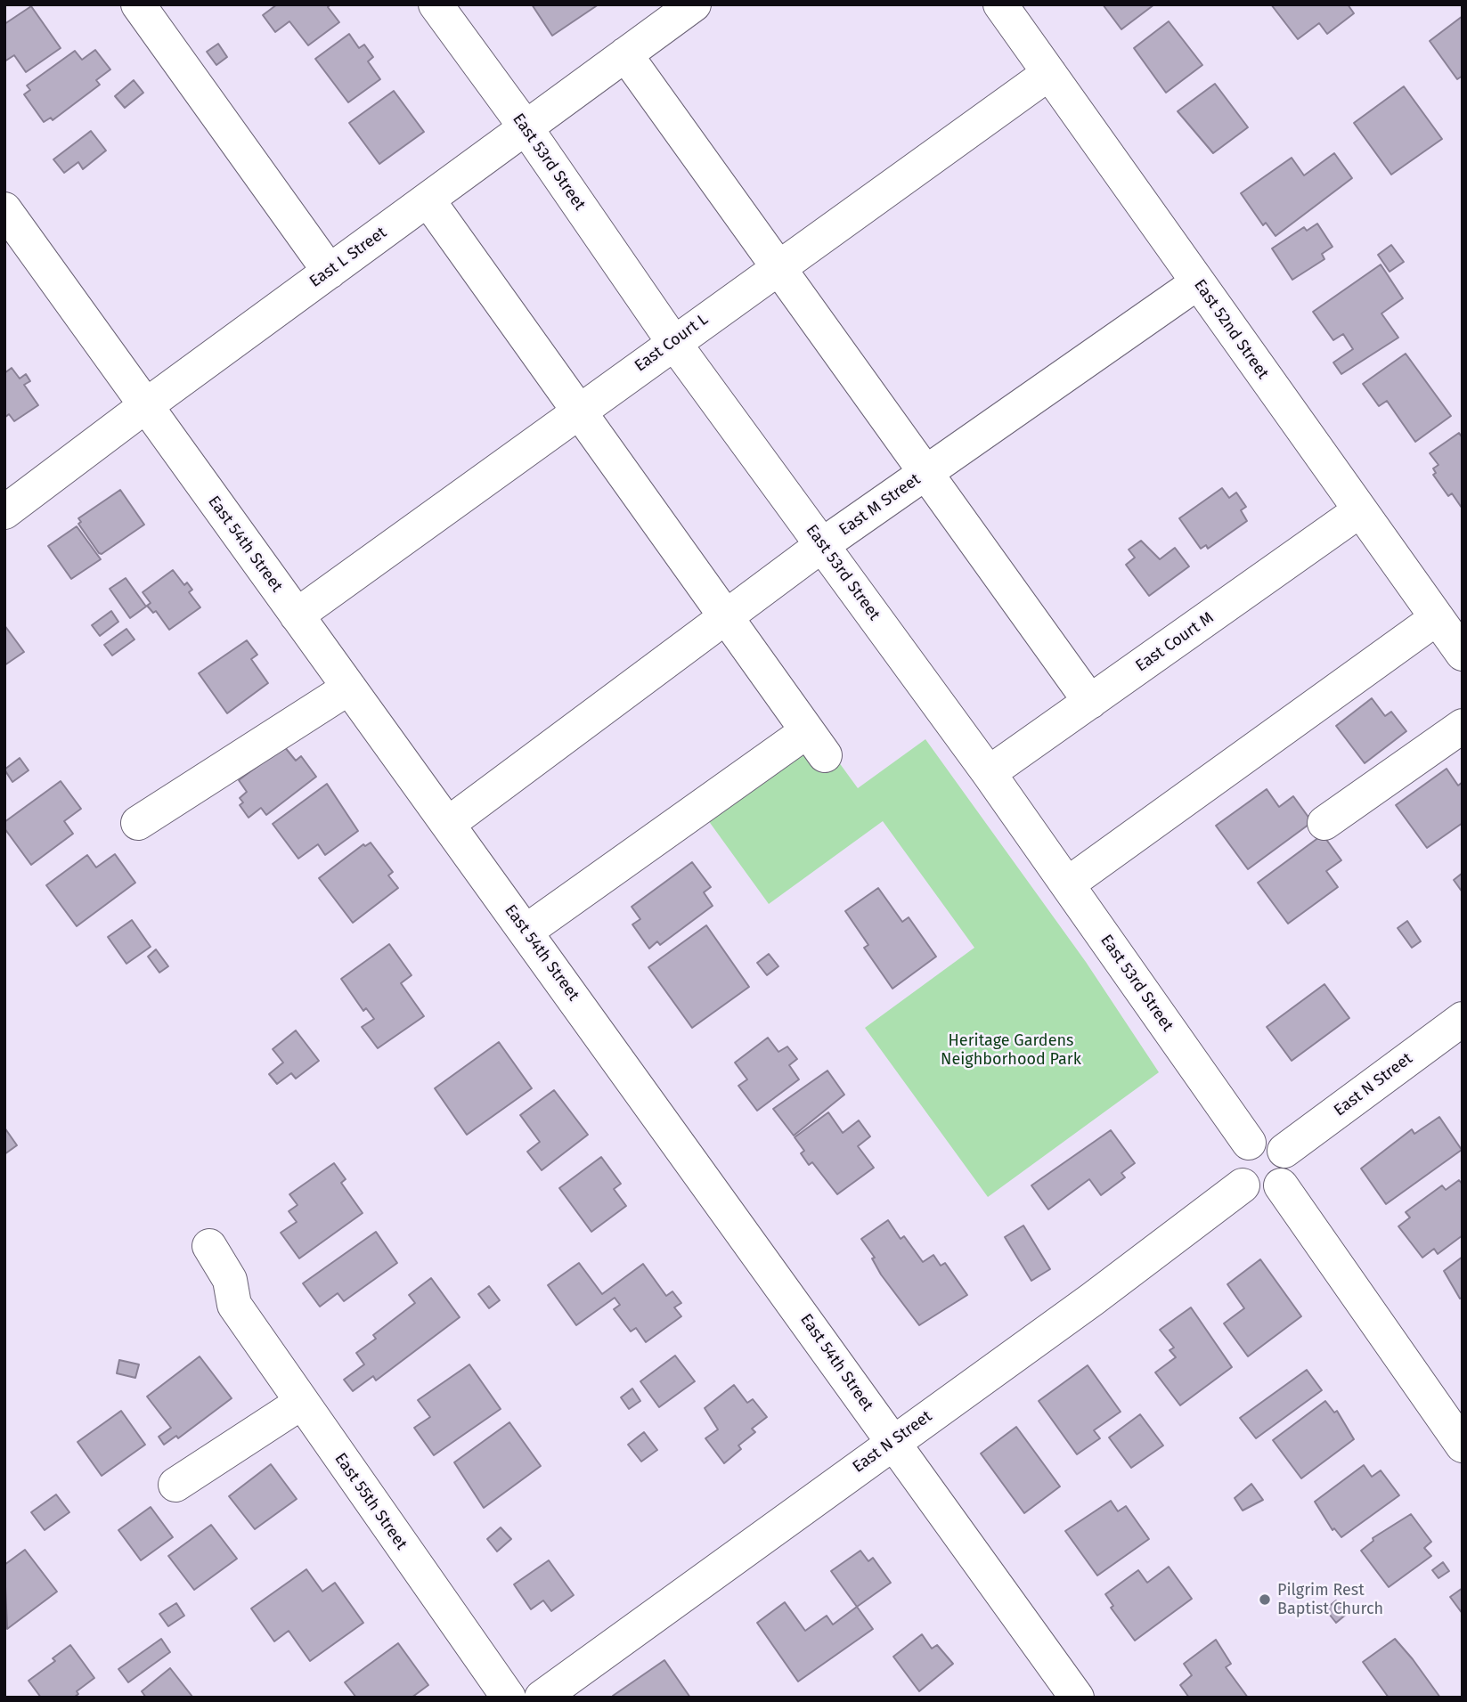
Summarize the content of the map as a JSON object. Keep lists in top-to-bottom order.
{
  "streets": {
    "street": [
      "East 53rd Street",
      "East L Street",
      "East 52nd Street",
      "East Court L",
      "East M Street",
      "East 54th Street",
      "East Court M",
      "East N Street",
      "East 55th Street"
    ]
  },
  "crossings": [
    ["East 53rd Street", "East L Street"],
    ["East 53rd Street", "East Court L"],
    ["East 53rd Street", "East M Street"],
    ["East 53rd Street", "East Court M"],
    ["East 53rd Street", "East N Street"],
    ["East L Street", "East 54th Street"],
    ["East 52nd Street", "East Court L"],
    ["East 52nd Street", "East M Street"],
    ["East 52nd Street", "East Court M"],
    ["East Court L", "East 54th Street"],
    ["East M Street", "East 54th Street"],
    ["East 54th Street", "East N Street"]
  ],
  "parks": ["Heritage Gardens Neighborhood Park"],
  "places": ["Pilgrim Rest Baptist Church"]
}
